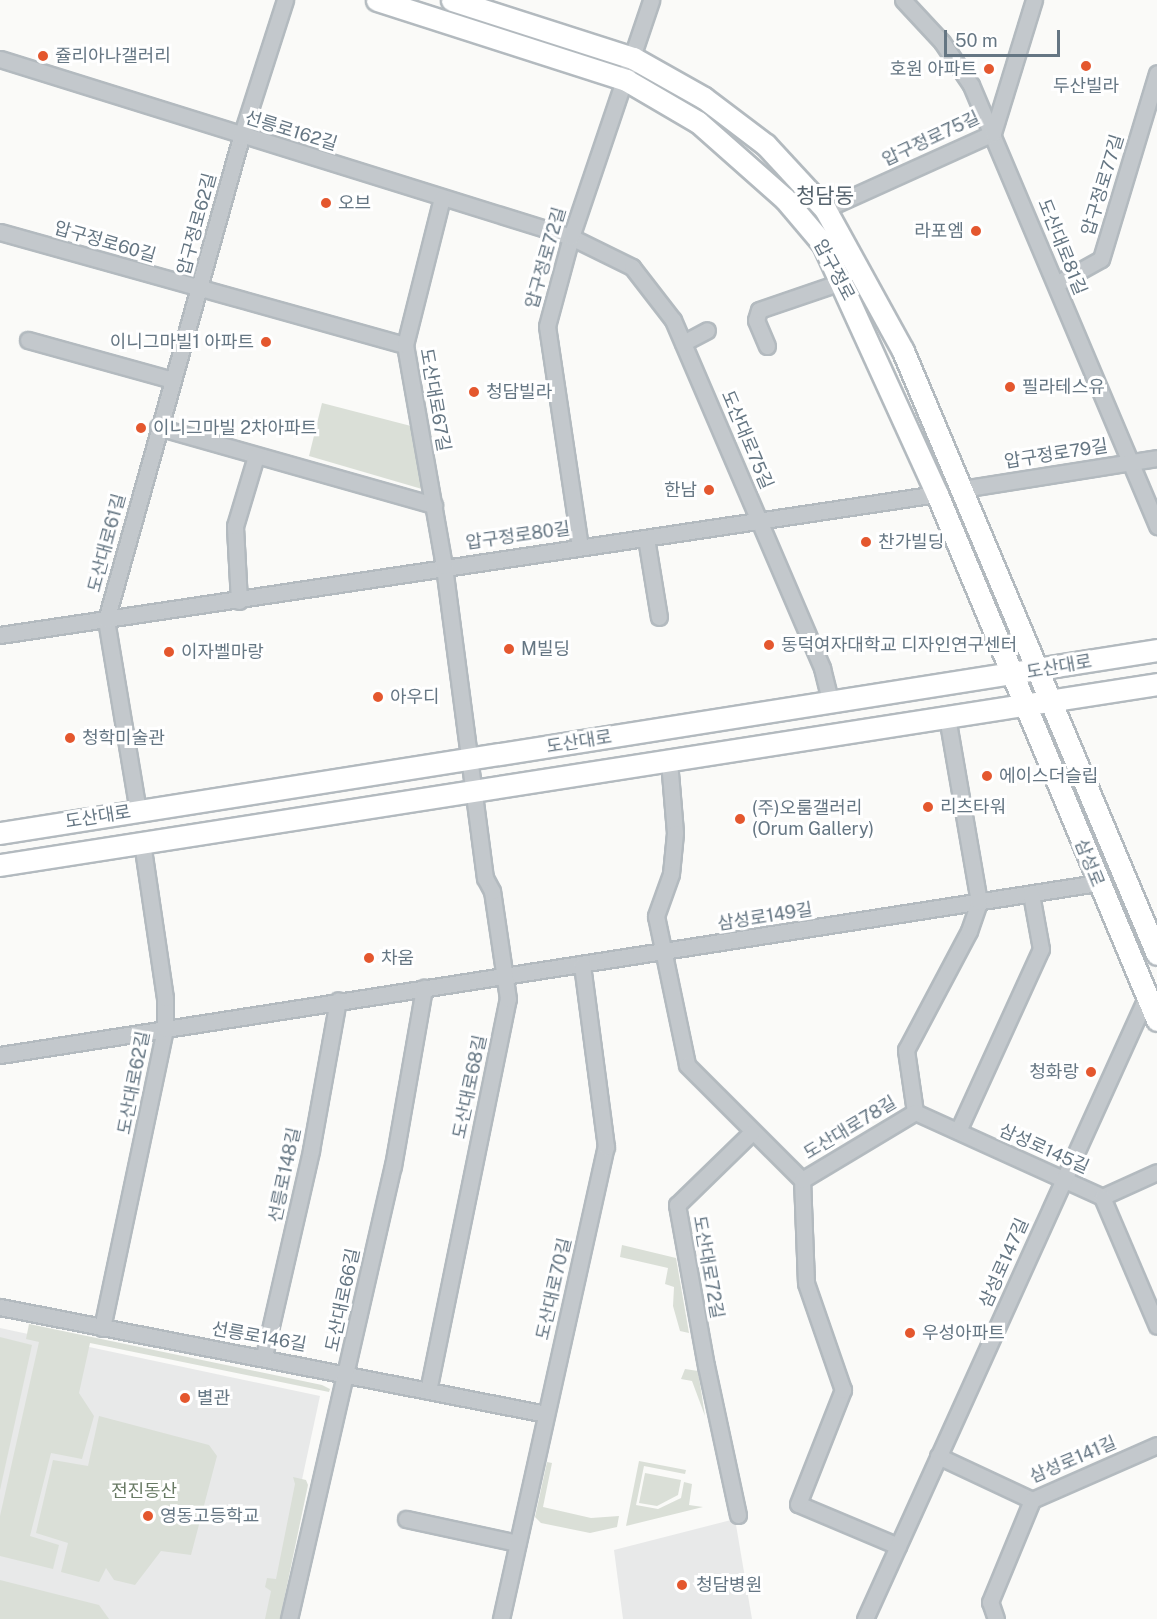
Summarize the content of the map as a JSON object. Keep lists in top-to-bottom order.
{
  "streets": {
    "main road": ["압구정로", "도산대로", "삼성로"],
    "street": [
      "선릉로162길",
      "압구정로75길",
      "압구정로77길",
      "압구정로62길",
      "압구정로60길",
      "도산대로81길",
      "압구정로72길",
      "도산대로67길",
      "도산대로75길",
      "압구정로79길",
      "압구정로80길",
      "도산대로61길",
      "삼성로149길",
      "도산대로62길",
      "도산대로68길",
      "도산대로78길",
      "삼성로145길",
      "선릉로148길",
      "삼성로147길",
      "도산대로72길",
      "도산대로70길",
      "도산대로66길",
      "선릉로146길",
      "삼성로141길"
    ]
  },
  "crossings": [
    ["선릉로162길", "압구정로62길"],
    ["선릉로162길", "압구정로72길"],
    ["선릉로162길", "도산대로67길"],
    ["선릉로162길", "도산대로75길"],
    ["압구정로75길", "도산대로81길"],
    ["압구정로75길", "압구정로"],
    ["압구정로77길", "도산대로81길"],
    ["압구정로62길", "압구정로60길"],
    ["압구정로62길", "도산대로67길"],
    ["압구정로62길", "도산대로61길"],
    ["압구정로60길", "도산대로61길"],
    ["도산대로81길", "압구정로79길"],
    ["압구정로72길", "압구정로"],
    ["압구정로72길", "도산대로75길"],
    ["압구정로72길", "압구정로80길"],
    ["압구정로", "압구정로79길"],
    ["압구정로", "압구정로80길"],
    ["압구정로", "도산대로"],
    ["압구정로", "삼성로"],
    ["도산대로67길", "압구정로80길"],
    ["도산대로67길", "도산대로"],
    ["도산대로67길", "도산대로68길"],
    ["도산대로75길", "압구정로80길"],
    ["도산대로75길", "도산대로"],
    ["압구정로80길", "도산대로61길"],
    ["도산대로61길", "도산대로"],
    ["도산대로", "삼성로"],
    ["도산대로", "도산대로62길"],
    ["도산대로", "도산대로68길"],
    ["도산대로", "도산대로78길"],
    ["삼성로", "삼성로149길"],
    ["삼성로", "삼성로147길"],
    ["삼성로149길", "도산대로68길"],
    ["삼성로149길", "도산대로78길"],
    ["삼성로149길", "도산대로70길"],
    ["도산대로62길", "선릉로146길"],
    ["도산대로68길", "선릉로146길"],
    ["도산대로78길", "삼성로145길"],
    ["도산대로78길", "삼성로147길"],
    ["삼성로145길", "삼성로147길"],
    ["선릉로148길", "선릉로146길"],
    ["삼성로147길", "삼성로141길"],
    ["도산대로70길", "선릉로146길"],
    ["도산대로66길", "선릉로146길"]
  ],
  "districts": ["청담동"],
  "parks": ["전진동산"],
  "places": [
    "쥴리아나갤러리",
    "두산빌라",
    "호원 아파트",
    "오브",
    "라포엠",
    "이니그마빌1 아파트",
    "필라테스유",
    "청담빌라",
    "이니그마빌 2차아파트",
    "한남",
    "찬가빌딩",
    "동덕여자대학교 디자인연구센터",
    "M빌딩",
    "이자벨마랑",
    "아우디",
    "청학미술관",
    "에이스더슬립",
    "리츠타워",
    "(주)오룸갤러리 (Orum Gallery)",
    "차움",
    "청화랑",
    "우성아파트",
    "별관",
    "영동고등학교",
    "청담병원"
  ],
  "scale_bar": "50 m"
}
